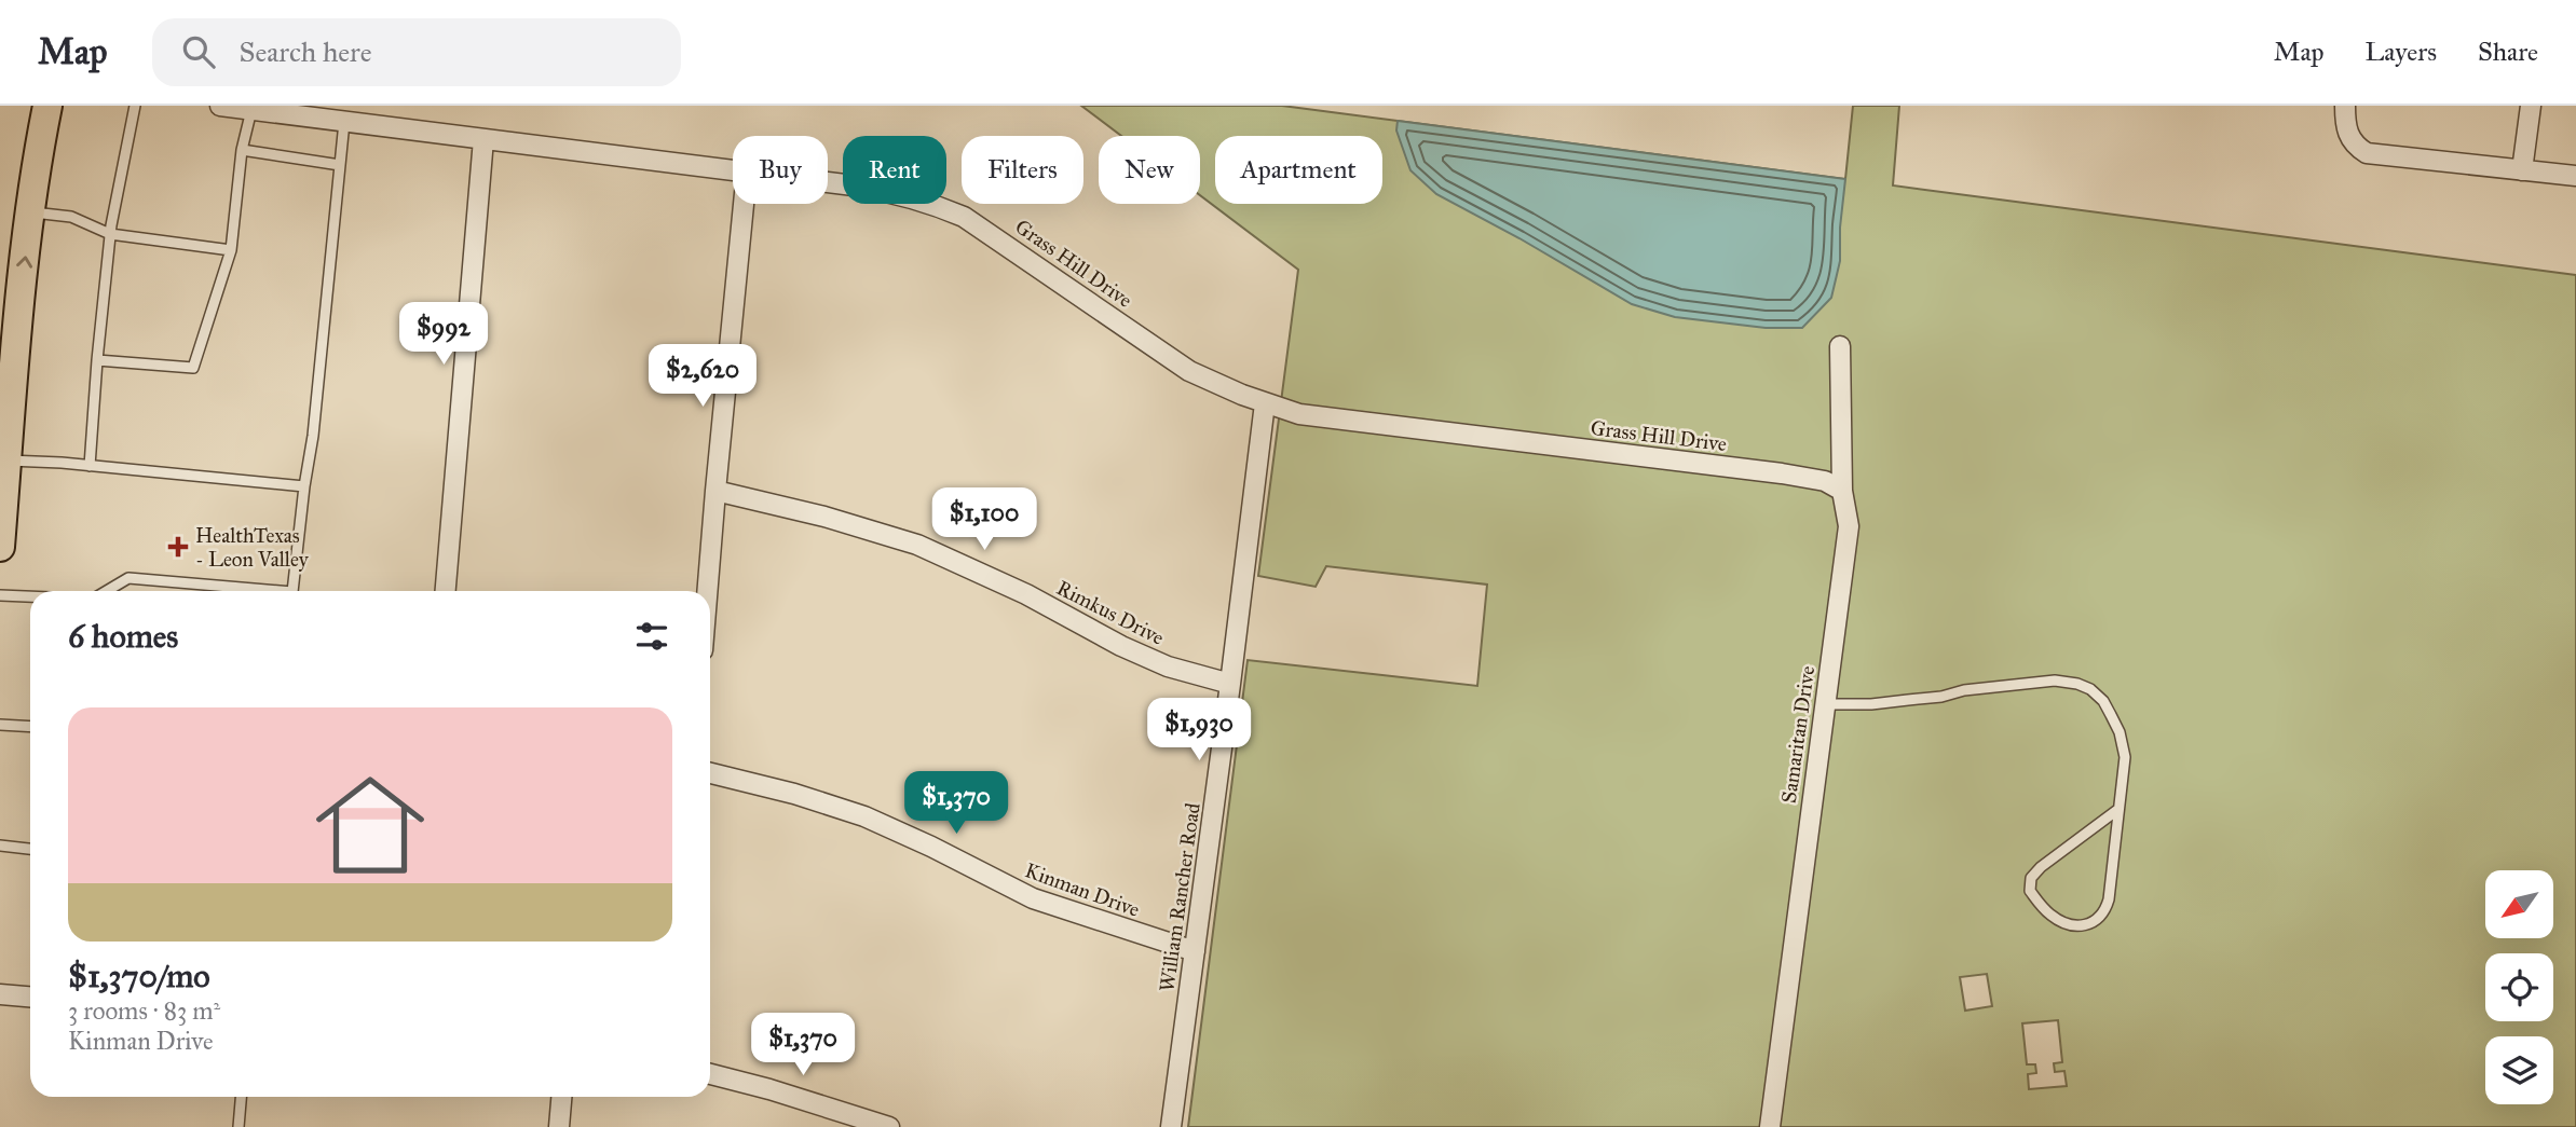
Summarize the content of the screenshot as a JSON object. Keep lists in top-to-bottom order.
{
  "streets": {
    "street": [
      "Grass Hill Drive",
      "Rimkus Drive",
      "Samaritan Drive",
      "Kinman Drive",
      "William Rancher Road"
    ]
  },
  "crossings": [
    ["Grass Hill Drive", "Samaritan Drive"],
    ["Grass Hill Drive", "William Rancher Road"],
    ["Rimkus Drive", "William Rancher Road"],
    ["Kinman Drive", "William Rancher Road"]
  ],
  "places": {
    "health": ["HealthTexas - Leon Valley"]
  },
  "north": "bottom left",
  "page": {
    "header": "Map",
    "search": "Search here",
    "nav": ["Map", "Layers", "Share"],
    "chip": [
      "Buy",
      "Rent",
      "Filters",
      "New",
      "Apartment"
    ],
    "price": [
      "$992",
      "$2,620",
      "$1,100",
      "$1,930",
      "$1,370",
      "$1,370"
    ],
    "heading": "6 homes",
    "list": [
      {
        "name": "$1,370/mo",
        "note": "3 rooms · 83 m² · Kinman Drive"
      }
    ]
  }
}
